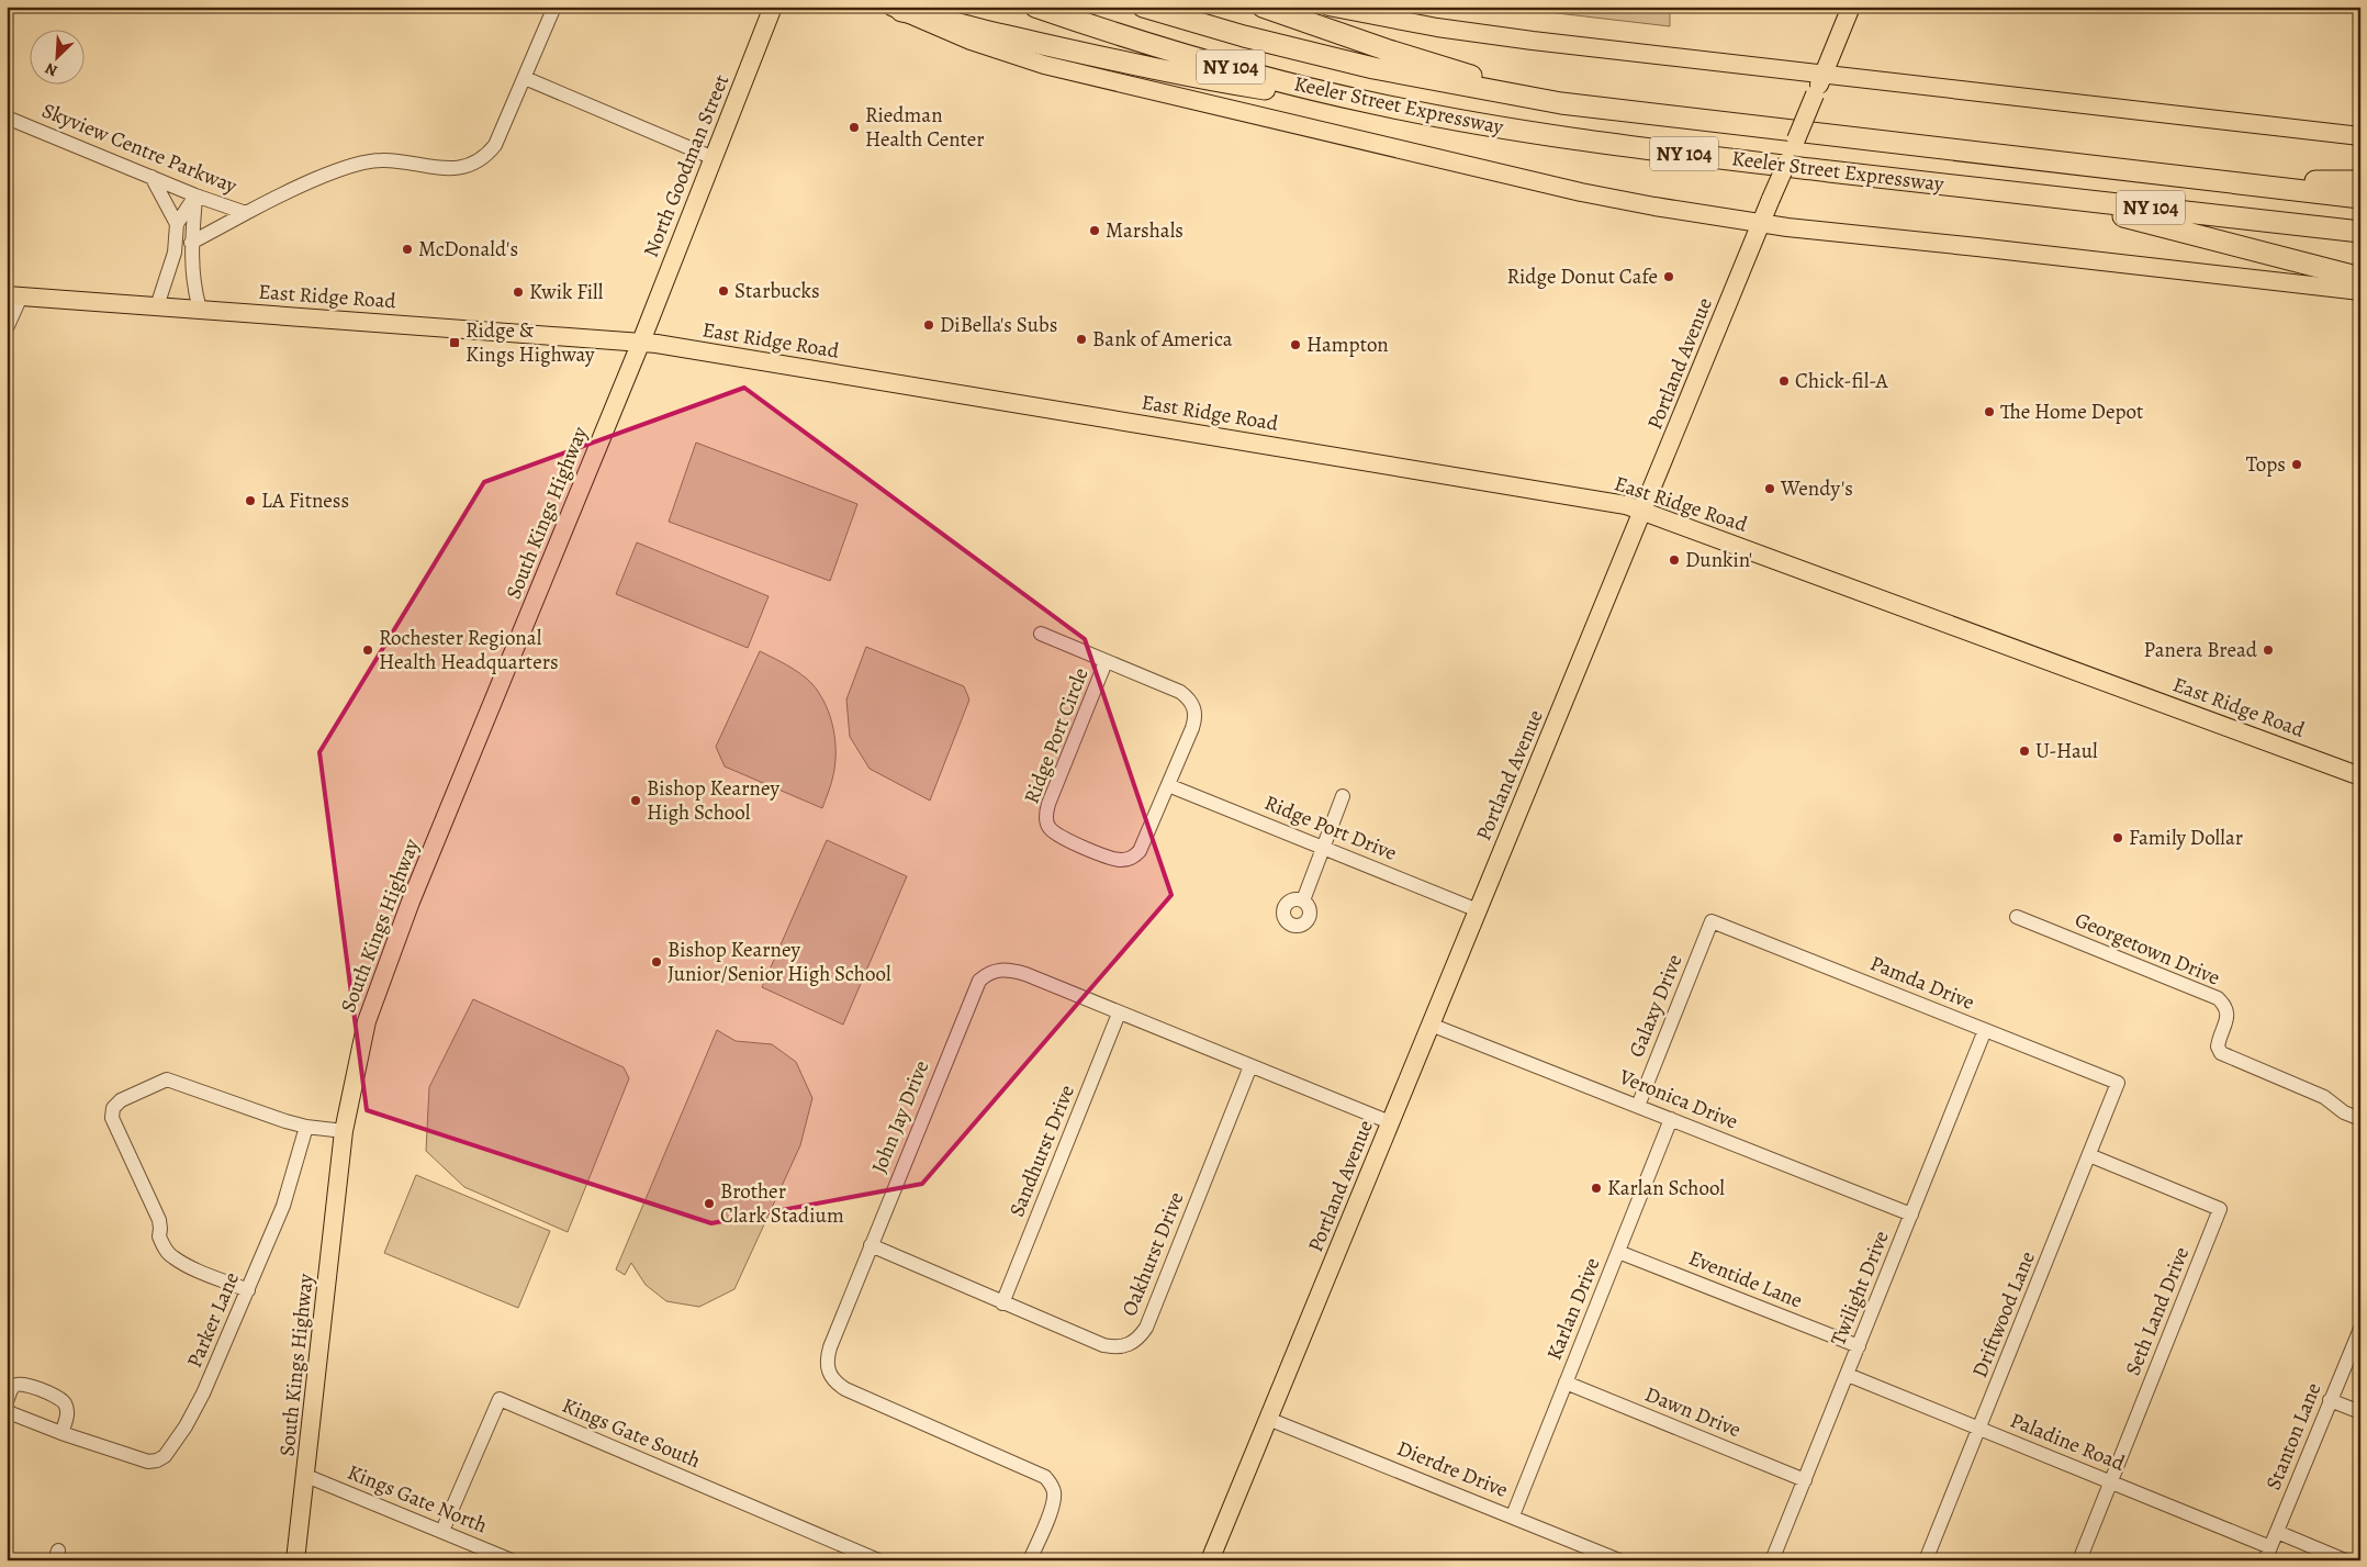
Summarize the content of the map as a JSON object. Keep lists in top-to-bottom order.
{
  "streets": {
    "highway": ["NY 104", "Keeler Street Expressway"],
    "main road": [
      "North Goodman Street",
      "East Ridge Road",
      "Portland Avenue",
      "South Kings Highway"
    ],
    "street": [
      "Skyview Centre Parkway",
      "Ridge Port Circle",
      "Ridge Port Drive",
      "Georgetown Drive",
      "Pamda Drive",
      "Galaxy Drive",
      "Veronica Drive",
      "John Jay Drive",
      "Sandhurst Drive",
      "Oakhurst Drive",
      "Eventide Lane",
      "Twilight Drive",
      "Karlan Drive",
      "Seth Land Drive",
      "Driftwood Lane",
      "Parker Lane",
      "Dawn Drive",
      "Kings Gate South",
      "Stanton Lane",
      "Paladine Road",
      "Dierdre Drive",
      "Kings Gate North"
    ]
  },
  "crossings": [
    ["North Goodman Street", "East Ridge Road"],
    ["North Goodman Street", "South Kings Highway"],
    ["East Ridge Road", "Portland Avenue"],
    ["East Ridge Road", "South Kings Highway"],
    ["Portland Avenue", "Ridge Port Drive"],
    ["Portland Avenue", "Veronica Drive"],
    ["Portland Avenue", "John Jay Drive"],
    ["Portland Avenue", "Dierdre Drive"],
    ["South Kings Highway", "Kings Gate North"],
    ["Ridge Port Circle", "Ridge Port Drive"],
    ["Pamda Drive", "Galaxy Drive"],
    ["Pamda Drive", "Twilight Drive"],
    ["Pamda Drive", "Driftwood Lane"],
    ["Galaxy Drive", "Veronica Drive"],
    ["Veronica Drive", "Twilight Drive"],
    ["Veronica Drive", "Karlan Drive"],
    ["John Jay Drive", "Sandhurst Drive"],
    ["John Jay Drive", "Oakhurst Drive"],
    ["Sandhurst Drive", "Oakhurst Drive"],
    ["Eventide Lane", "Twilight Drive"],
    ["Eventide Lane", "Karlan Drive"],
    ["Twilight Drive", "Dawn Drive"],
    ["Twilight Drive", "Paladine Road"],
    ["Karlan Drive", "Dawn Drive"],
    ["Karlan Drive", "Dierdre Drive"],
    ["Seth Land Drive", "Driftwood Lane"],
    ["Seth Land Drive", "Paladine Road"],
    ["Driftwood Lane", "Paladine Road"],
    ["Kings Gate South", "Kings Gate North"],
    ["Stanton Lane", "Paladine Road"]
  ],
  "places": {
    "other": [
      "Riedman Health Center",
      "Marshals",
      "McDonald's",
      "Ridge Donut Cafe",
      "Starbucks",
      "Kwik Fill",
      "DiBella's Subs",
      "Bank of America",
      "Hampton",
      "Chick-fil-A",
      "The Home Depot",
      "Tops",
      "Wendy's",
      "LA Fitness",
      "Dunkin'",
      "Rochester Regional Health Headquarters",
      "Panera Bread",
      "U-Haul",
      "Bishop Kearney High School",
      "Family Dollar",
      "Bishop Kearney Junior/Senior High School",
      "Karlan School",
      "Brother Clark Stadium"
    ],
    "transit": ["Ridge & Kings Highway"]
  },
  "north": "bottom left"
}
